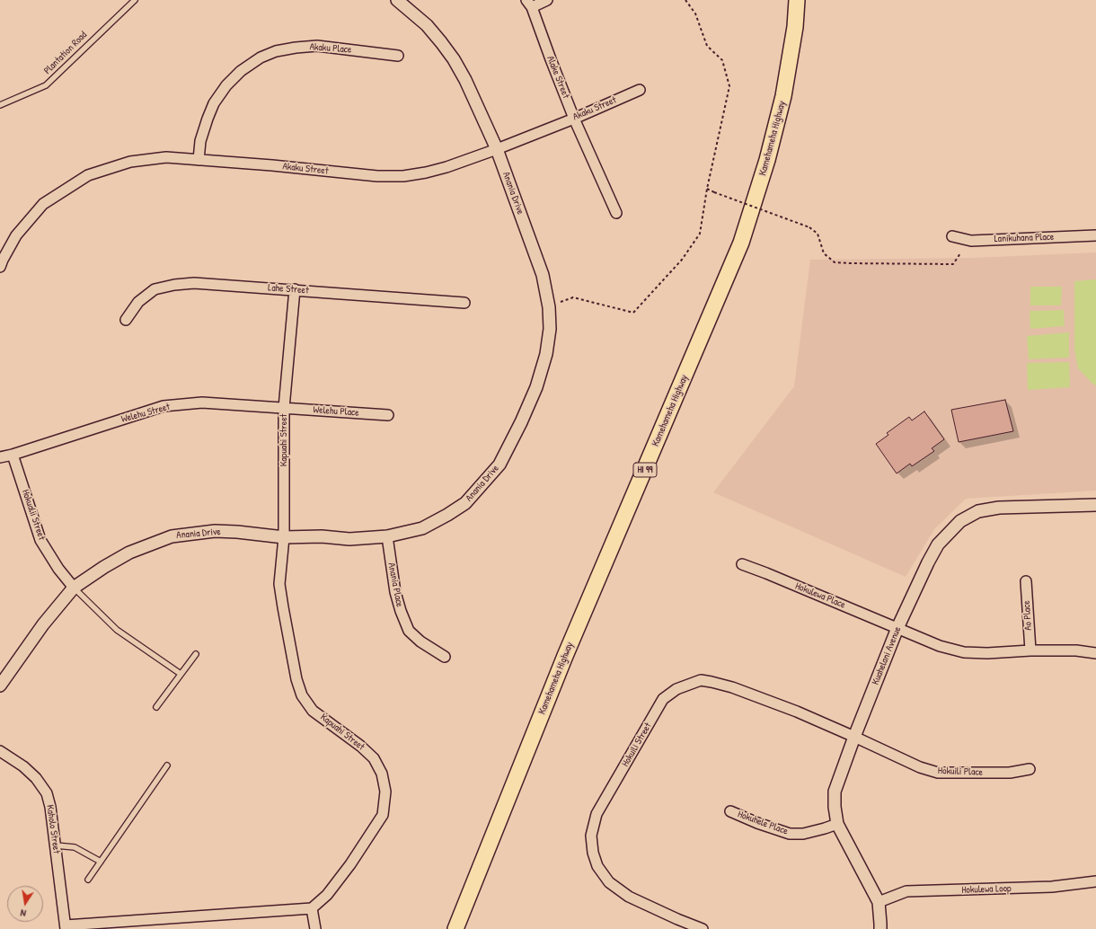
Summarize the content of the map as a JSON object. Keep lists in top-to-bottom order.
{
  "streets": {
    "main road": ["Kamehameha Highway", "HI 99"],
    "street": [
      "Akaku Place",
      "Alake Street",
      "Akaku Street",
      "Anania Drive",
      "Lanikuhana Place",
      "Lahe Street",
      "Welehu Place",
      "Welehu Street",
      "Kapuahi Street",
      "Hokualii Street",
      "Anania Place",
      "Hokulewa Place",
      "Ao Place",
      "Kuahelani Avenue",
      "Hokuili Street",
      "Hokuili Place",
      "Hokuhele Place",
      "Kaholo Street",
      "Hokulewa Loop"
    ],
    "lane": ["Plantation Road"]
  },
  "crossings": [
    ["Akaku Place", "Akaku Street"],
    ["Alake Street", "Akaku Street"],
    ["Akaku Street", "Anania Drive"],
    ["Anania Drive", "Kapuahi Street"],
    ["Anania Drive", "Hokualii Street"],
    ["Anania Drive", "Anania Place"],
    ["Lahe Street", "Kapuahi Street"],
    ["Welehu Place", "Welehu Street"],
    ["Welehu Place", "Kapuahi Street"],
    ["Welehu Street", "Kapuahi Street"],
    ["Welehu Street", "Hokualii Street"],
    ["Hokulewa Place", "Kuahelani Avenue"],
    ["Kuahelani Avenue", "Hokuili Street"],
    ["Kuahelani Avenue", "Hokuili Place"],
    ["Kuahelani Avenue", "Hokuhele Place"],
    ["Kuahelani Avenue", "Hokulewa Loop"],
    ["Hokuili Street", "Hokuili Place"]
  ],
  "north": "bottom"
}
